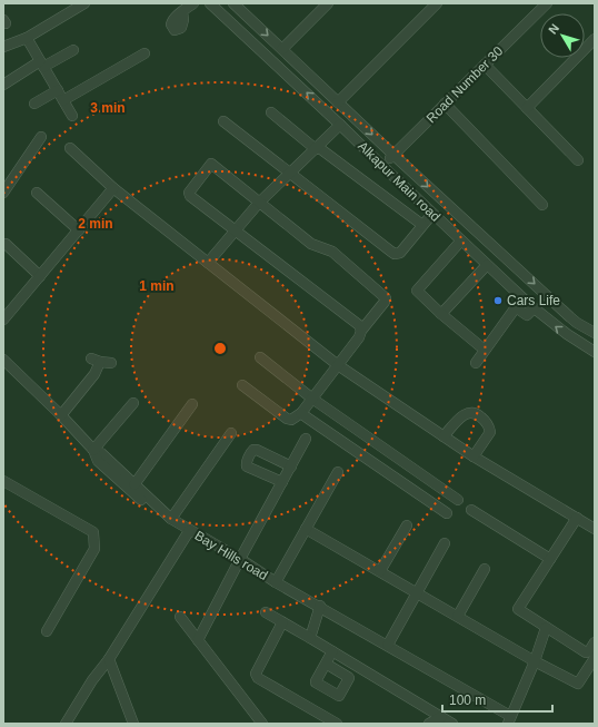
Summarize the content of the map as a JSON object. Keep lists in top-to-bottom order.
{
  "streets": {
    "street": ["Road Number 30", "Alkapur Main road", "Bay Hills road"]
  },
  "crossings": [
    ["Road Number 30", "Alkapur Main road"]
  ],
  "places": ["Cars Life"],
  "scale_bar": "100 m",
  "north": "top left",
  "rings": ["3 min", "2 min", "1 min"]
}
